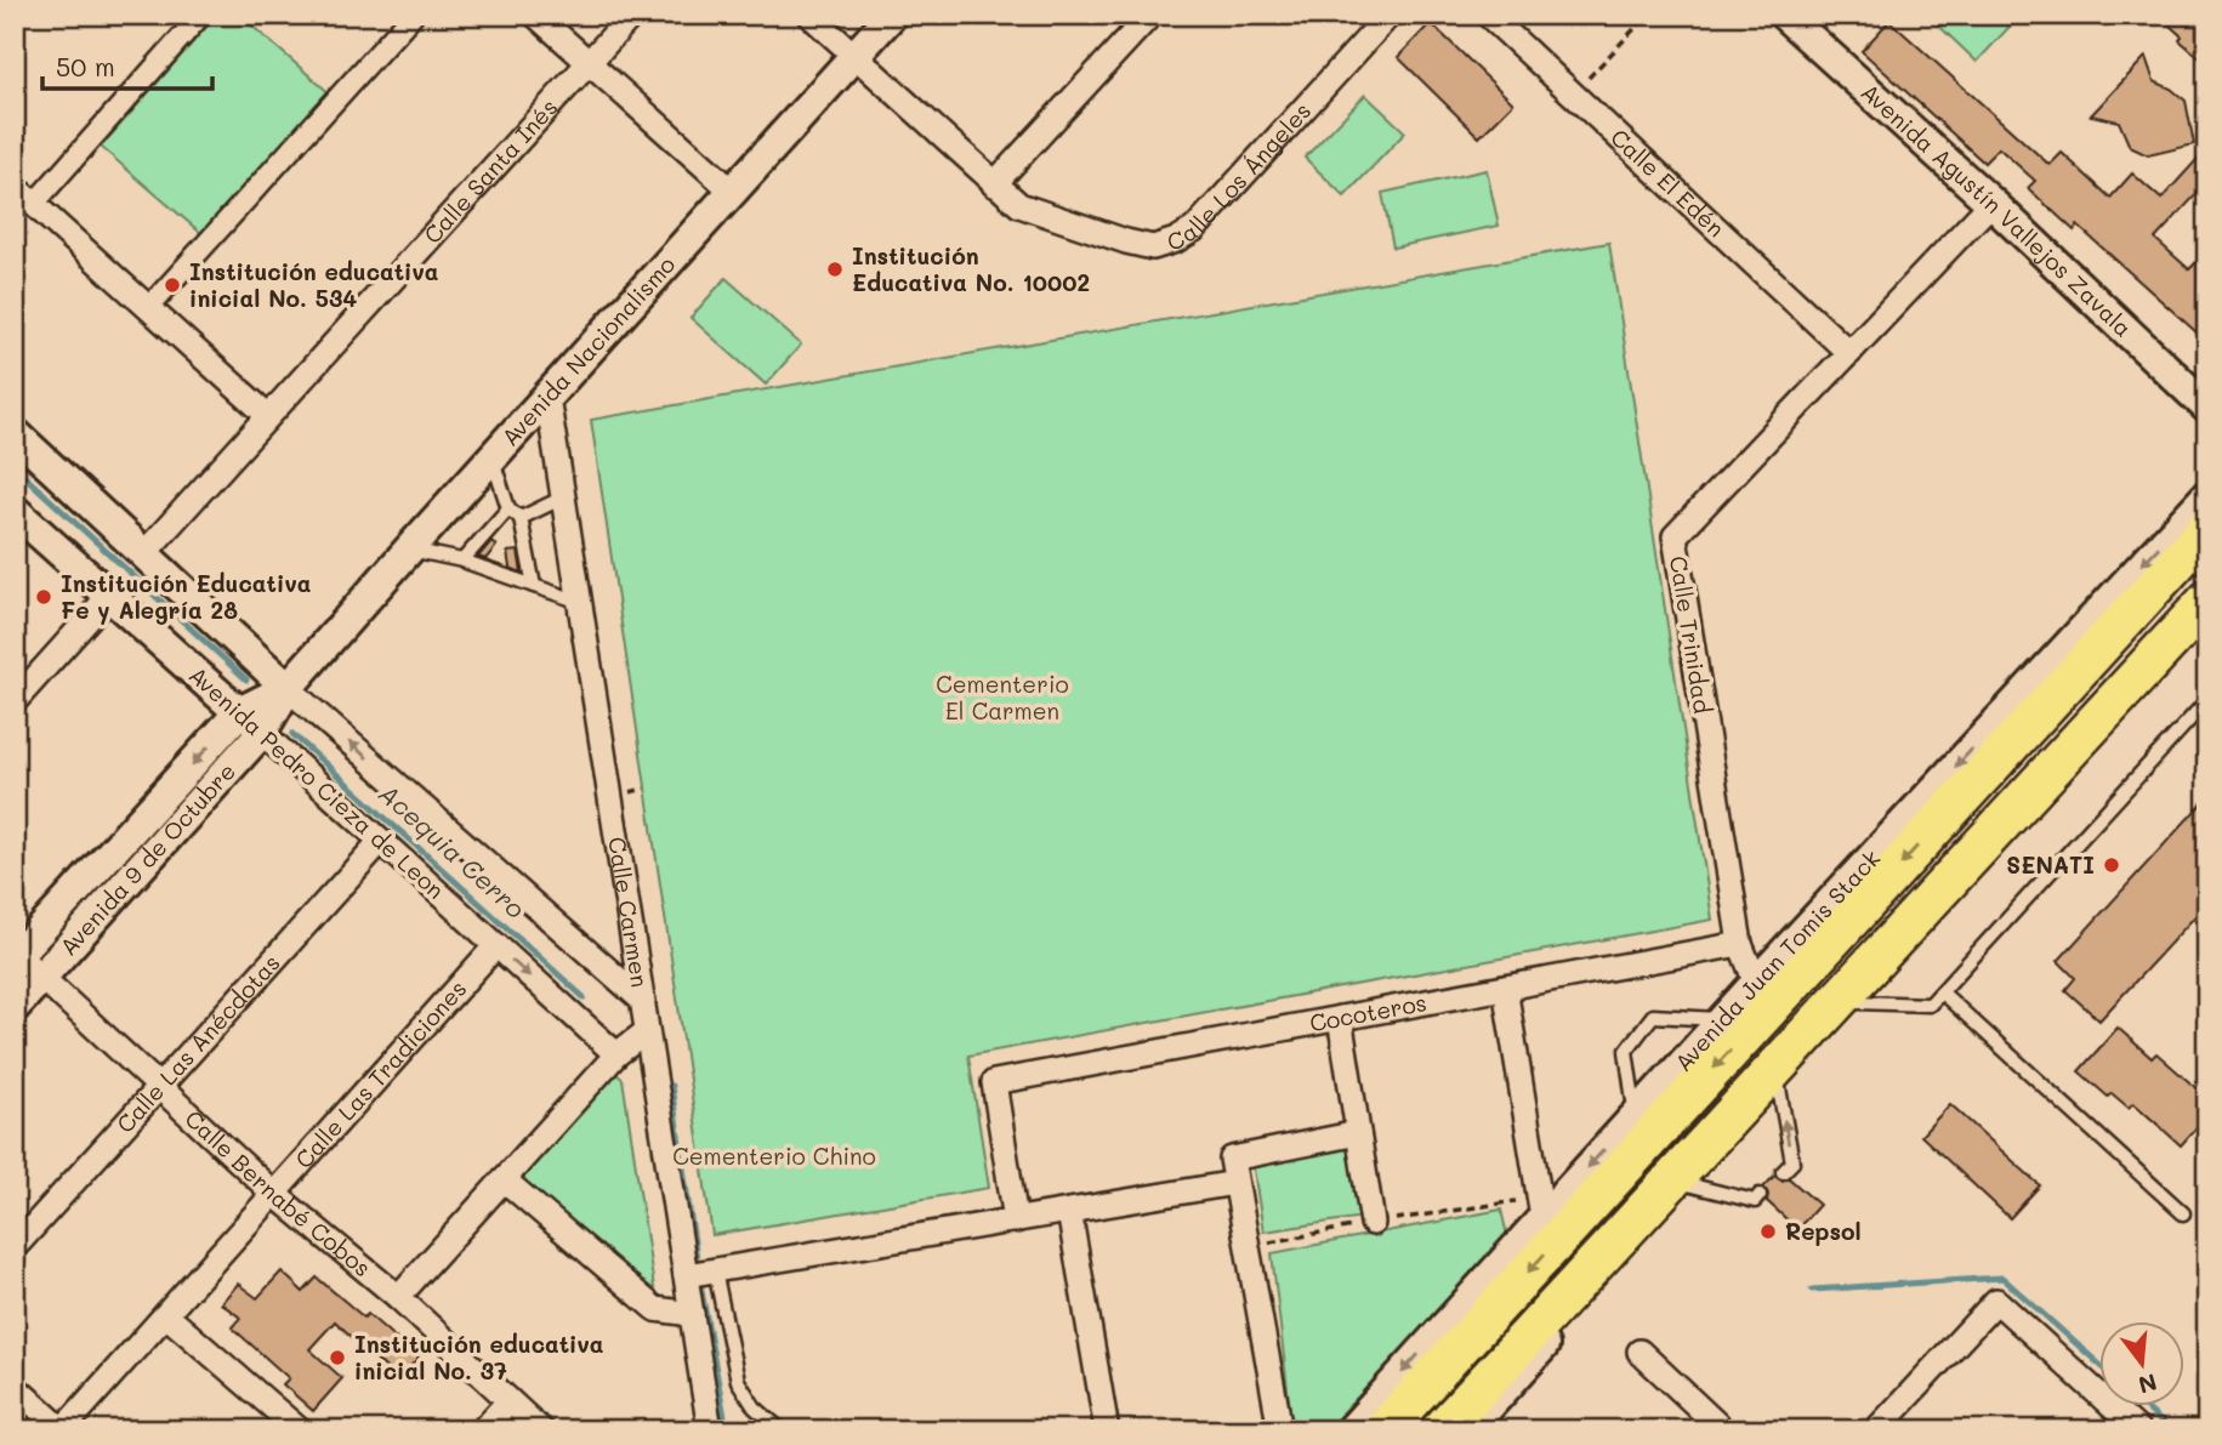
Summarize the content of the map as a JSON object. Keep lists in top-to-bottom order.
{
  "streets": {
    "main road": ["Avenida Juan Tomis Stack"],
    "street": [
      "Calle Santa Inés",
      "Calle Los Ángeles",
      "Calle El Edén",
      "Avenida Agustín Vallejos Zavala",
      "Avenida Nacionalismo",
      "Calle Trinidad",
      "Avenida Pedro Cieza de Leon",
      "Avenida 9 de Octubre",
      "Calle Carmen",
      "Cocoteros",
      "Calle Las Anécdotas",
      "Calle Las Tradiciones",
      "Calle Bernabé Cobos"
    ]
  },
  "crossings": [
    ["Calle Los Ángeles", "Avenida Nacionalismo"],
    ["Calle El Edén", "Calle Trinidad"],
    ["Avenida Agustín Vallejos Zavala", "Calle Trinidad"],
    ["Avenida Nacionalismo", "Avenida 9 de Octubre"],
    ["Avenida Nacionalismo", "Calle Carmen"],
    ["Calle Trinidad", "Avenida Juan Tomis Stack"],
    ["Calle Trinidad", "Cocoteros"],
    ["Avenida Pedro Cieza de Leon", "Avenida 9 de Octubre"],
    ["Avenida Pedro Cieza de Leon", "Calle Las Anécdotas"],
    ["Avenida Pedro Cieza de Leon", "Calle Las Tradiciones"],
    ["Avenida 9 de Octubre", "Calle Bernabé Cobos"],
    ["Calle Las Anécdotas", "Calle Bernabé Cobos"],
    ["Calle Las Tradiciones", "Calle Bernabé Cobos"]
  ],
  "water": ["Acequia Cerro"],
  "parks": ["Cementerio El Carmen", "Cementerio Chino"],
  "places": [
    "Institución Educativa No. 10002",
    "Institución educativa inicial No. 534",
    "Institución Educativa Fe y Alegría 28",
    "SENATI",
    "Repsol",
    "Institución educativa inicial No. 37"
  ],
  "scale_bar": "50 m",
  "north": "bottom"
}
